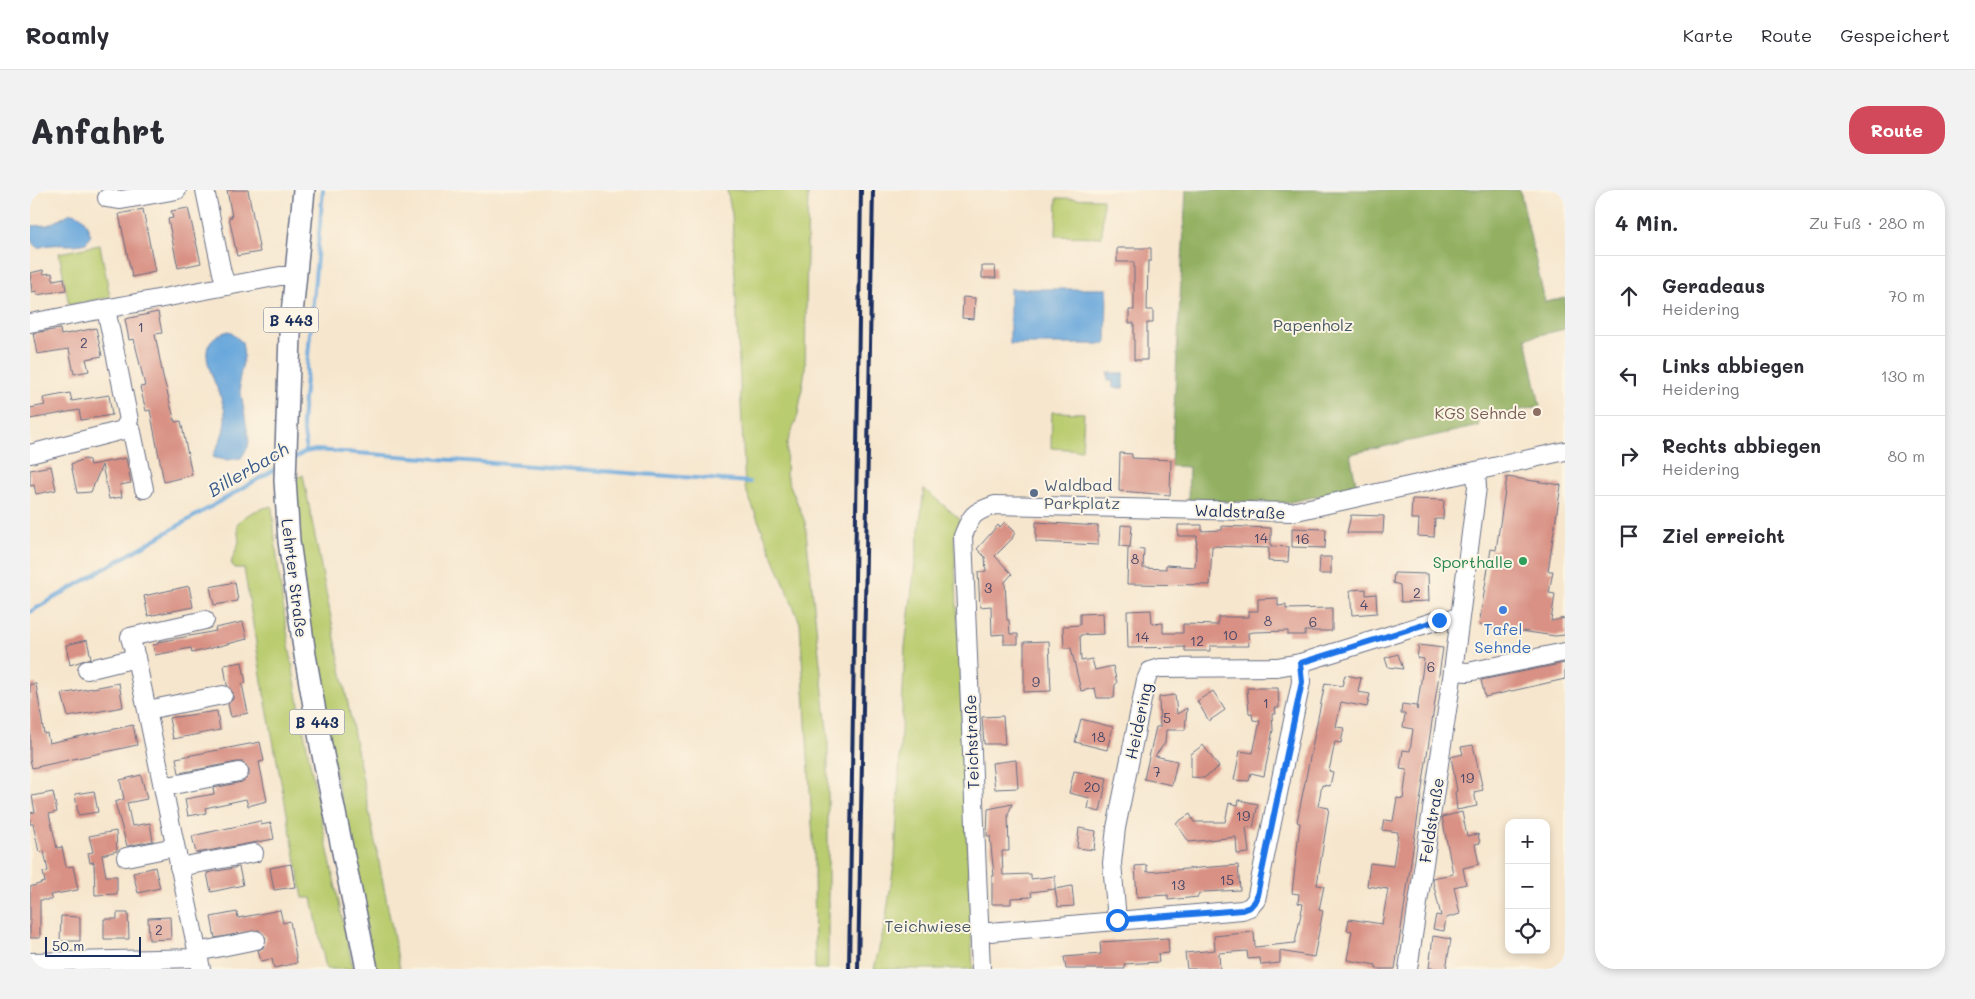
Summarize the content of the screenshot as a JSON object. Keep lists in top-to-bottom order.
{
  "streets": {
    "main road": ["B 443", "Lehrter Straße"],
    "street": [
      "Waldstraße",
      "Heidering",
      "Teichstraße",
      "Feldstraße"
    ]
  },
  "crossings": [
    ["Waldstraße", "Teichstraße"],
    ["Waldstraße", "Feldstraße"],
    ["Heidering", "Feldstraße"]
  ],
  "water": ["Billerbach"],
  "parks": ["Papenholz", "Teichwiese"],
  "places": [
    "KGS Sehnde",
    "Waldbad Parkplatz",
    "Sporthalle",
    "Tafel Sehnde"
  ],
  "house_numbers": [
    "1",
    "2",
    "14",
    "16",
    "8",
    "3",
    "2",
    "4",
    "8",
    "6",
    "10",
    "14",
    "12",
    "6",
    "9",
    "1",
    "5",
    "18",
    "7",
    "19",
    "20",
    "19",
    "15",
    "13",
    "2"
  ],
  "scale_bar": "50 m",
  "page": {
    "header": "Roamly",
    "nav": ["Karte", "Route", "Gespeichert"],
    "buttons": "Route",
    "title": "Anfahrt",
    "heading": ["4 Min.", "Zu Fuß · 280 m"],
    "list": [
      ["Geradeaus", "Heidering", "70 m"],
      ["Links abbiegen", "Heidering", "130 m"],
      ["Rechts abbiegen", "Heidering", "80 m"],
      "Ziel erreicht"
    ],
    "map_buttons": ["+", "−"],
    "scale": "50 m"
  }
}
